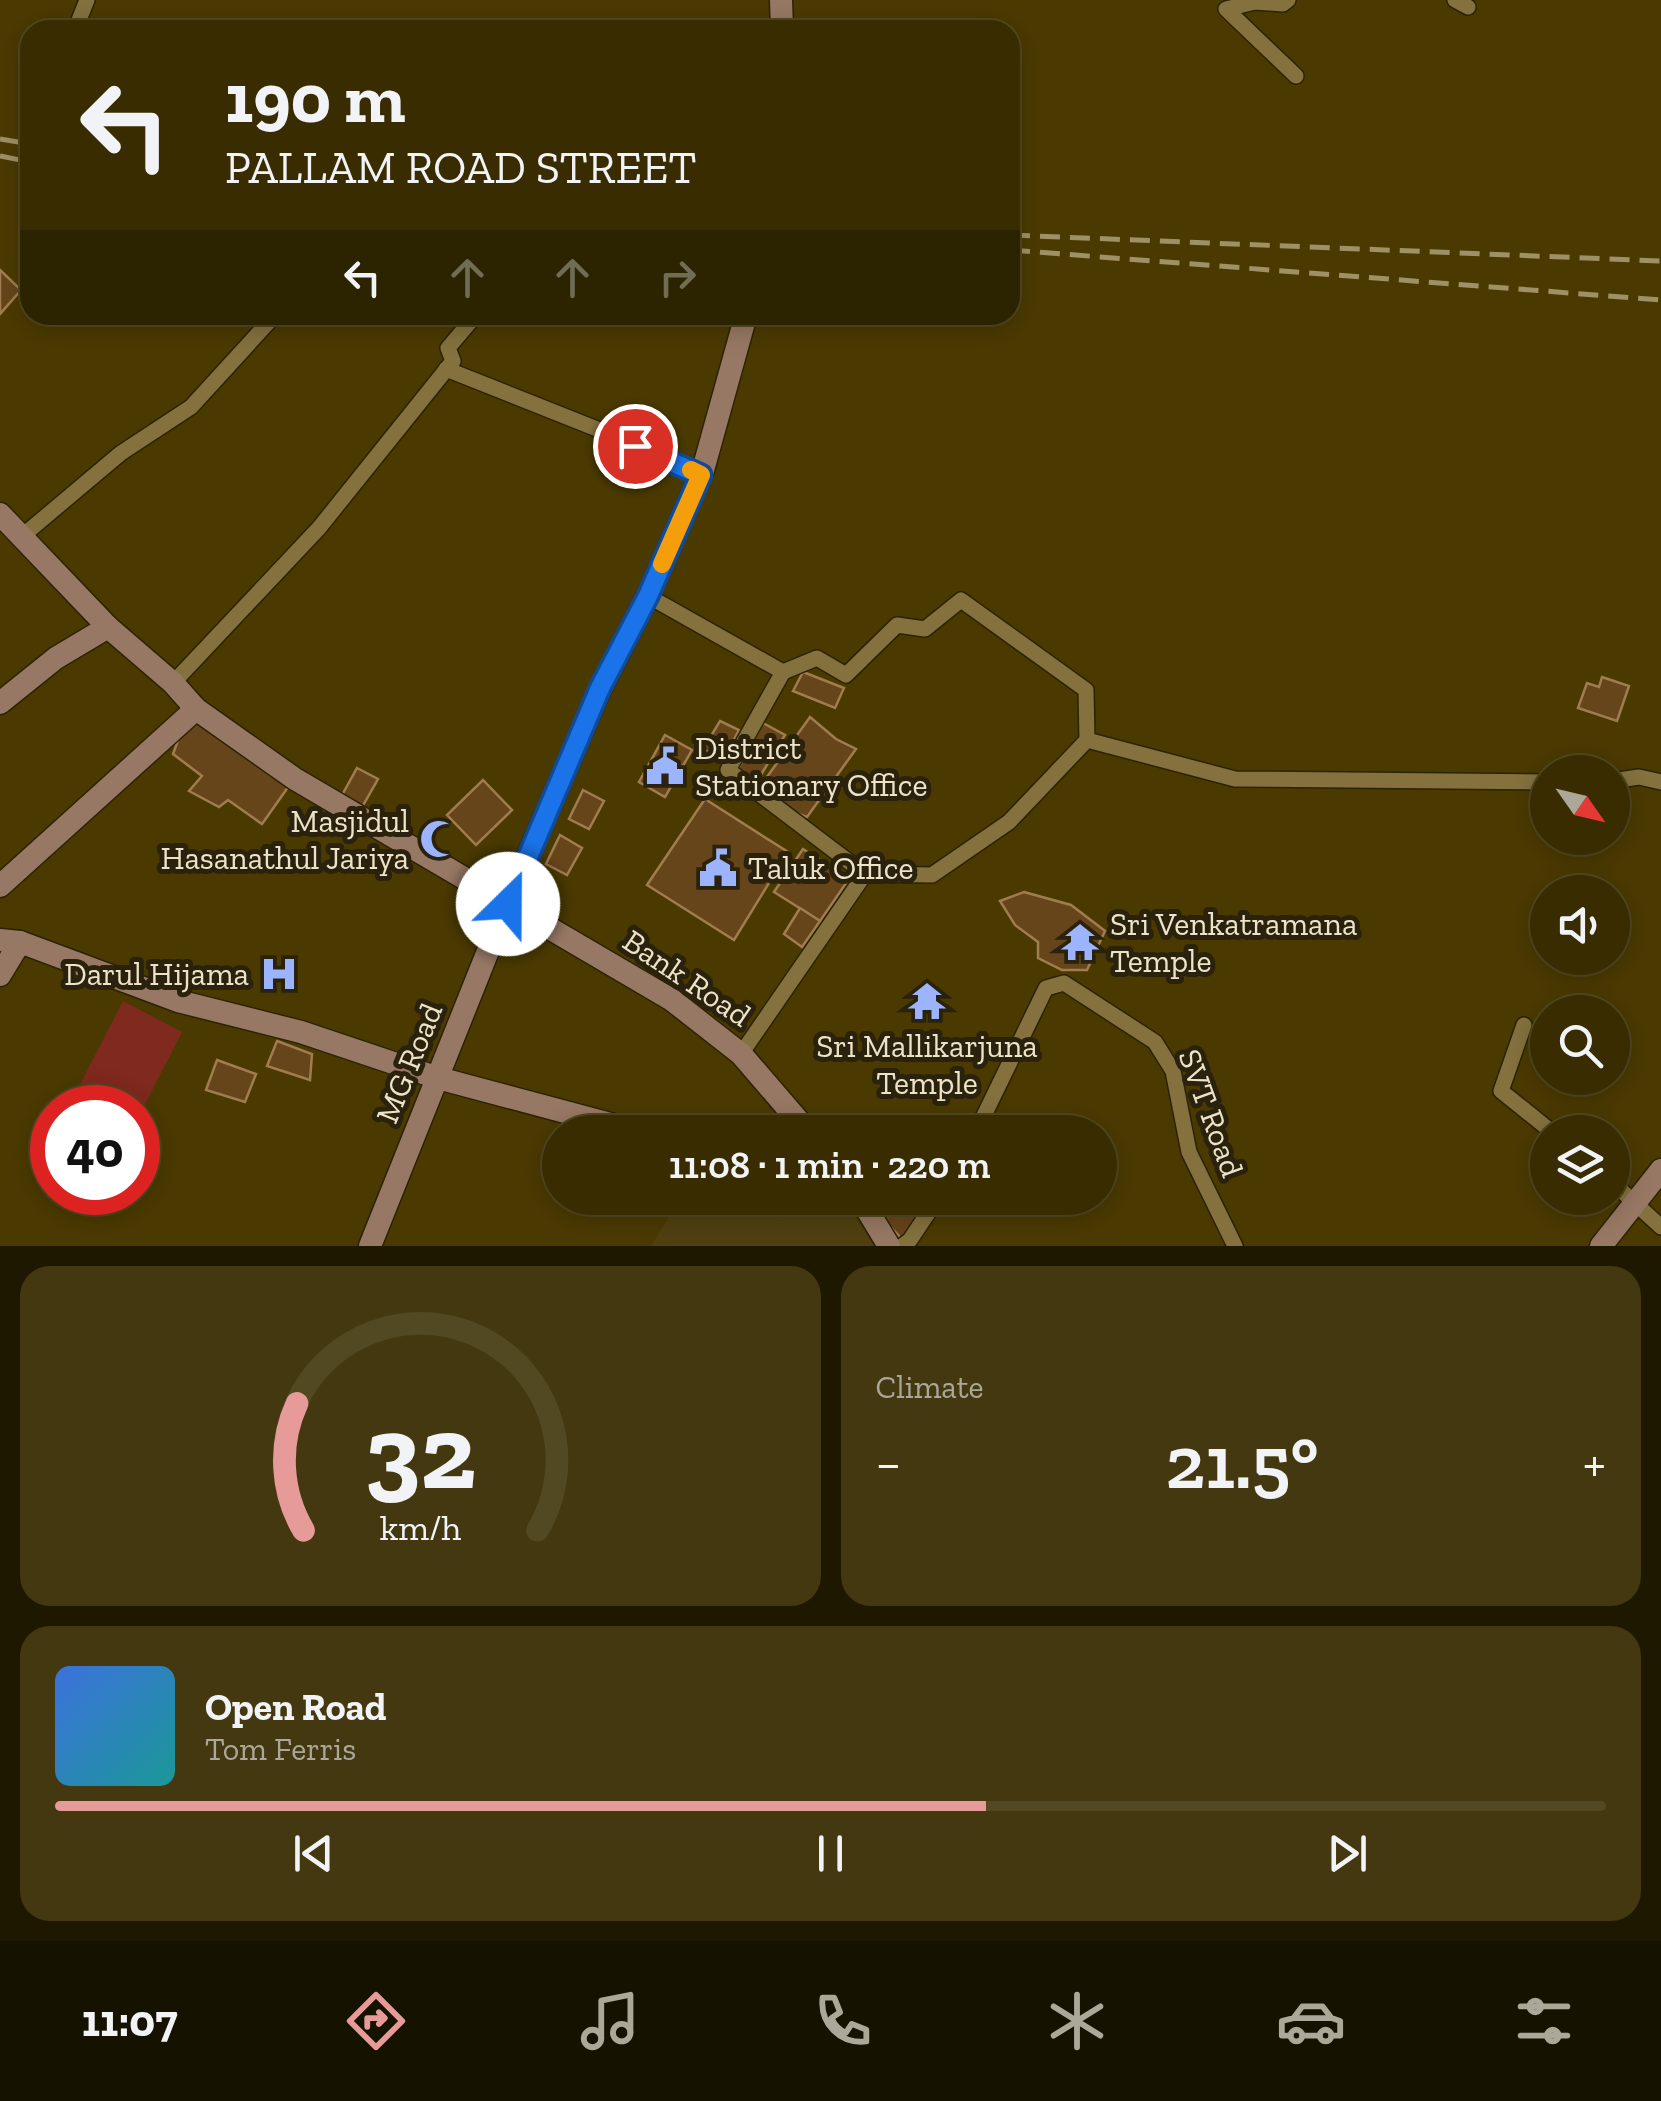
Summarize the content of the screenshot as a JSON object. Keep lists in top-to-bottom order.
{
  "streets": {
    "street": ["Bank Road", "MG Road", "SVT Road"]
  },
  "crossings": [
    ["Bank Road", "MG Road"]
  ],
  "places": {
    "public building": ["District Stationary Office", "Taluk Office"],
    "mosque": ["Masjidul Hasanathul Jariya"],
    "temple": ["Sri Venkatramana Temple", "Sri Mallikarjuna Temple"],
    "hospital": ["Darul Hijama"]
  },
  "north": "bottom right",
  "page": {
    "turn": ["190 m", "PALLAM ROAD STREET"],
    "limit": "40",
    "trip": "11:08 · 1 min · 220 m",
    "tile": "Climate",
    "heat": ["−", "21.5°", "+"],
    "song": ["Open Road", "Tom Ferris"],
    "tabs": "11:07",
    "gauge": ["32", "km/h"]
  }
}
